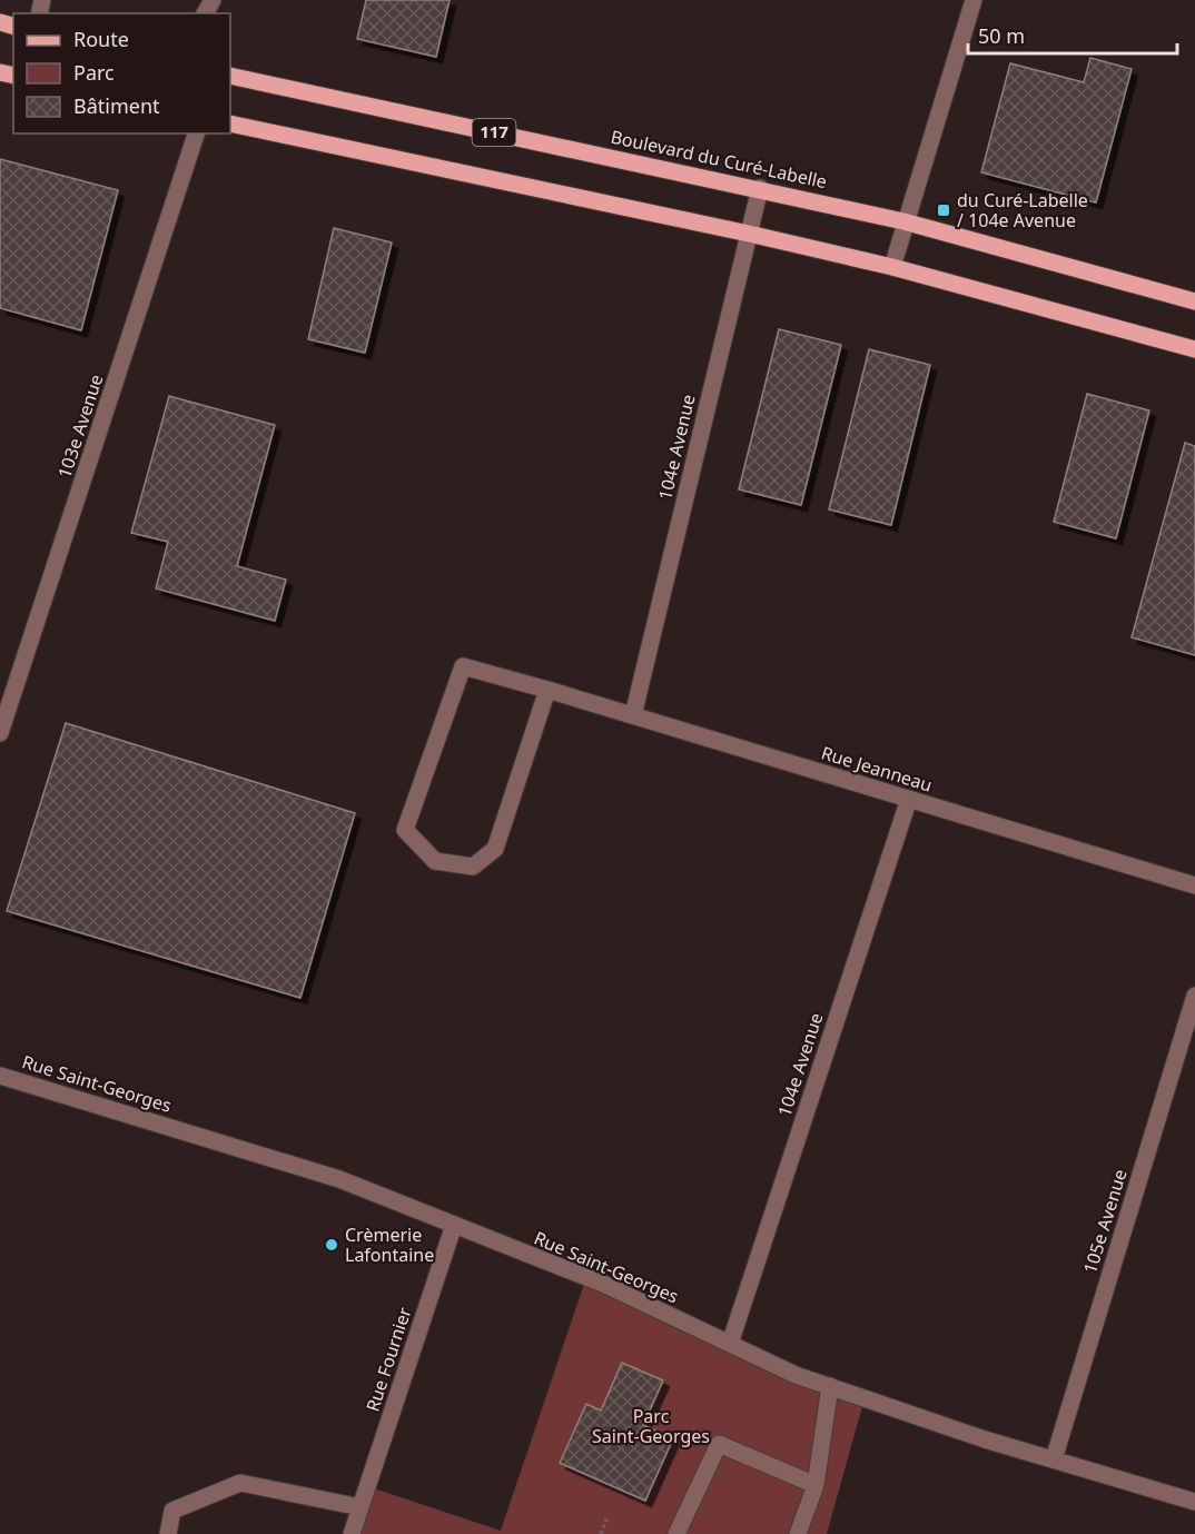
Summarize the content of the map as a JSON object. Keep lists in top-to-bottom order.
{
  "streets": {
    "main road": ["117", "Boulevard du Curé-Labelle"],
    "street": [
      "103e Avenue",
      "104e Avenue",
      "Rue Jeanneau",
      "Rue Saint-Georges",
      "105e Avenue",
      "Rue Fournier"
    ]
  },
  "crossings": [
    ["Boulevard du Curé-Labelle", "104e Avenue"],
    ["104e Avenue", "Rue Jeanneau"],
    ["104e Avenue", "Rue Saint-Georges"],
    ["Rue Saint-Georges", "105e Avenue"],
    ["Rue Saint-Georges", "Rue Fournier"]
  ],
  "parks": ["Parc Saint-Georges"],
  "places": {
    "transit": ["du Curé-Labelle / 104e Avenue"],
    "other": ["Crèmerie Lafontaine"]
  },
  "legend": ["Route", "Parc", "Bâtiment"],
  "scale_bar": "50 m"
}
